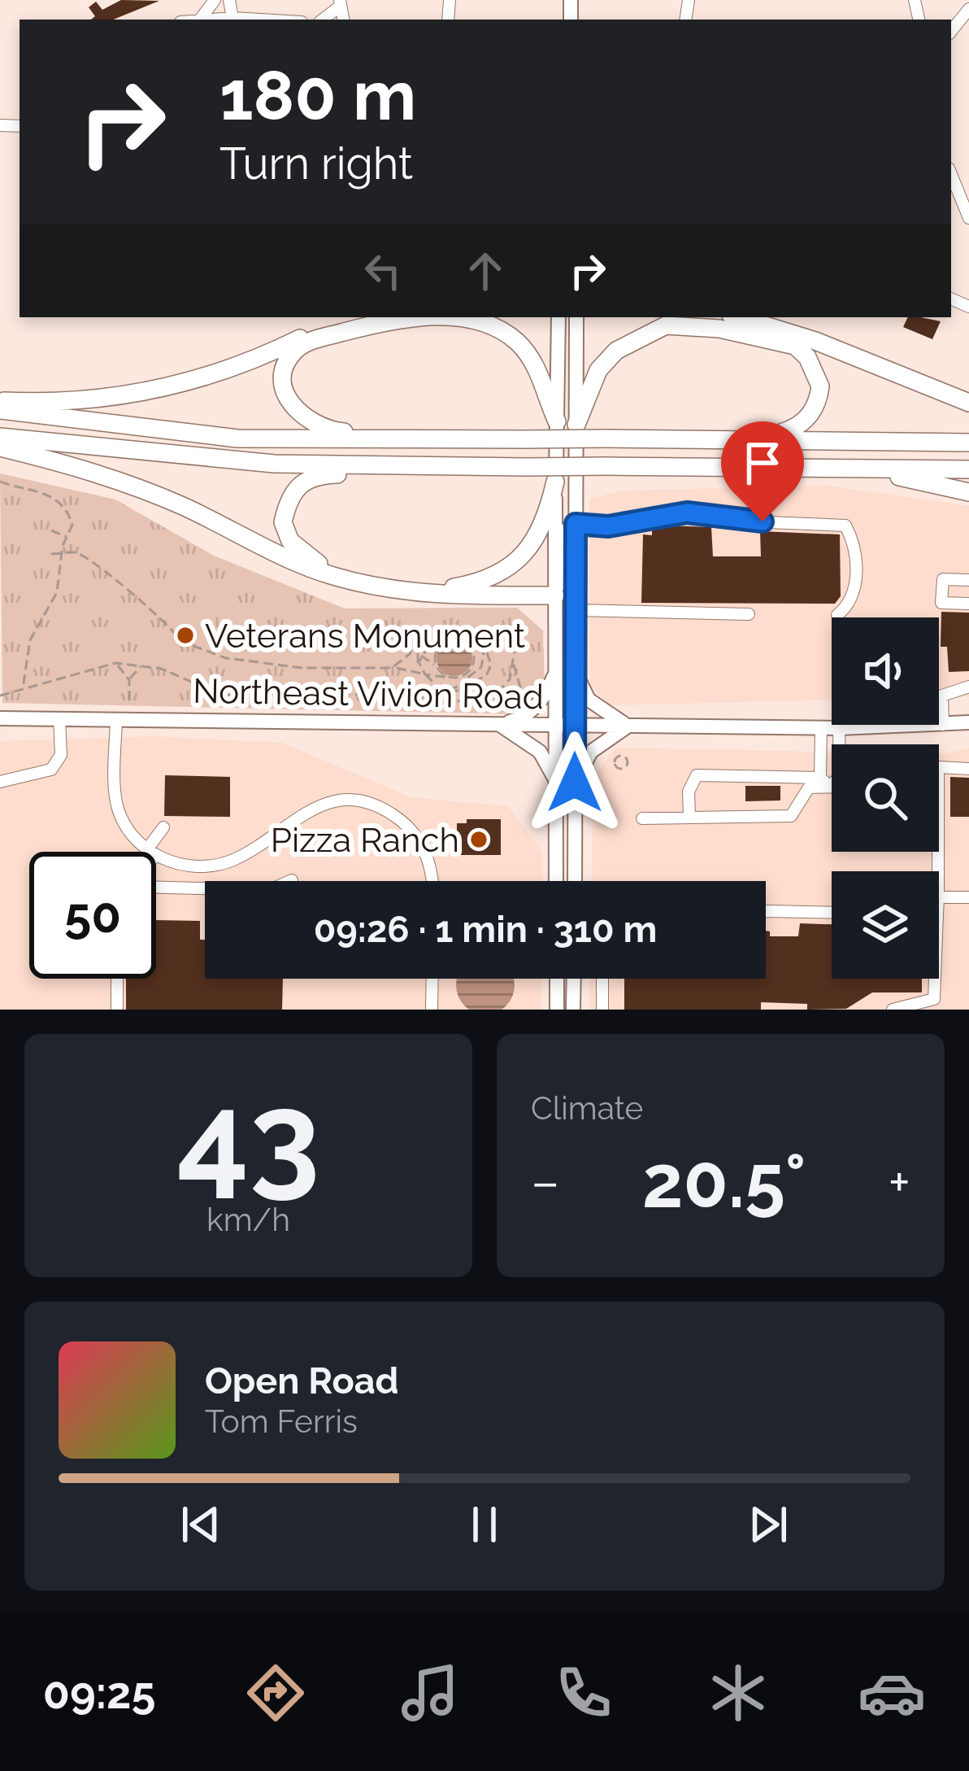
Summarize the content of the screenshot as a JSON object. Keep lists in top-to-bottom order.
{
  "streets": {
    "main road": ["Northeast Vivion Road"]
  },
  "places": ["Veterans Monument", "Pizza Ranch"],
  "page": {
    "turn": ["180 m", "Turn right"],
    "limit": "50",
    "trip": "09:26 · 1 min · 310 m",
    "tile": [
      ["43", "km/h"],
      "Climate"
    ],
    "heat": ["−", "20.5°", "+"],
    "song": ["Open Road", "Tom Ferris"],
    "tabs": "09:25"
  }
}
